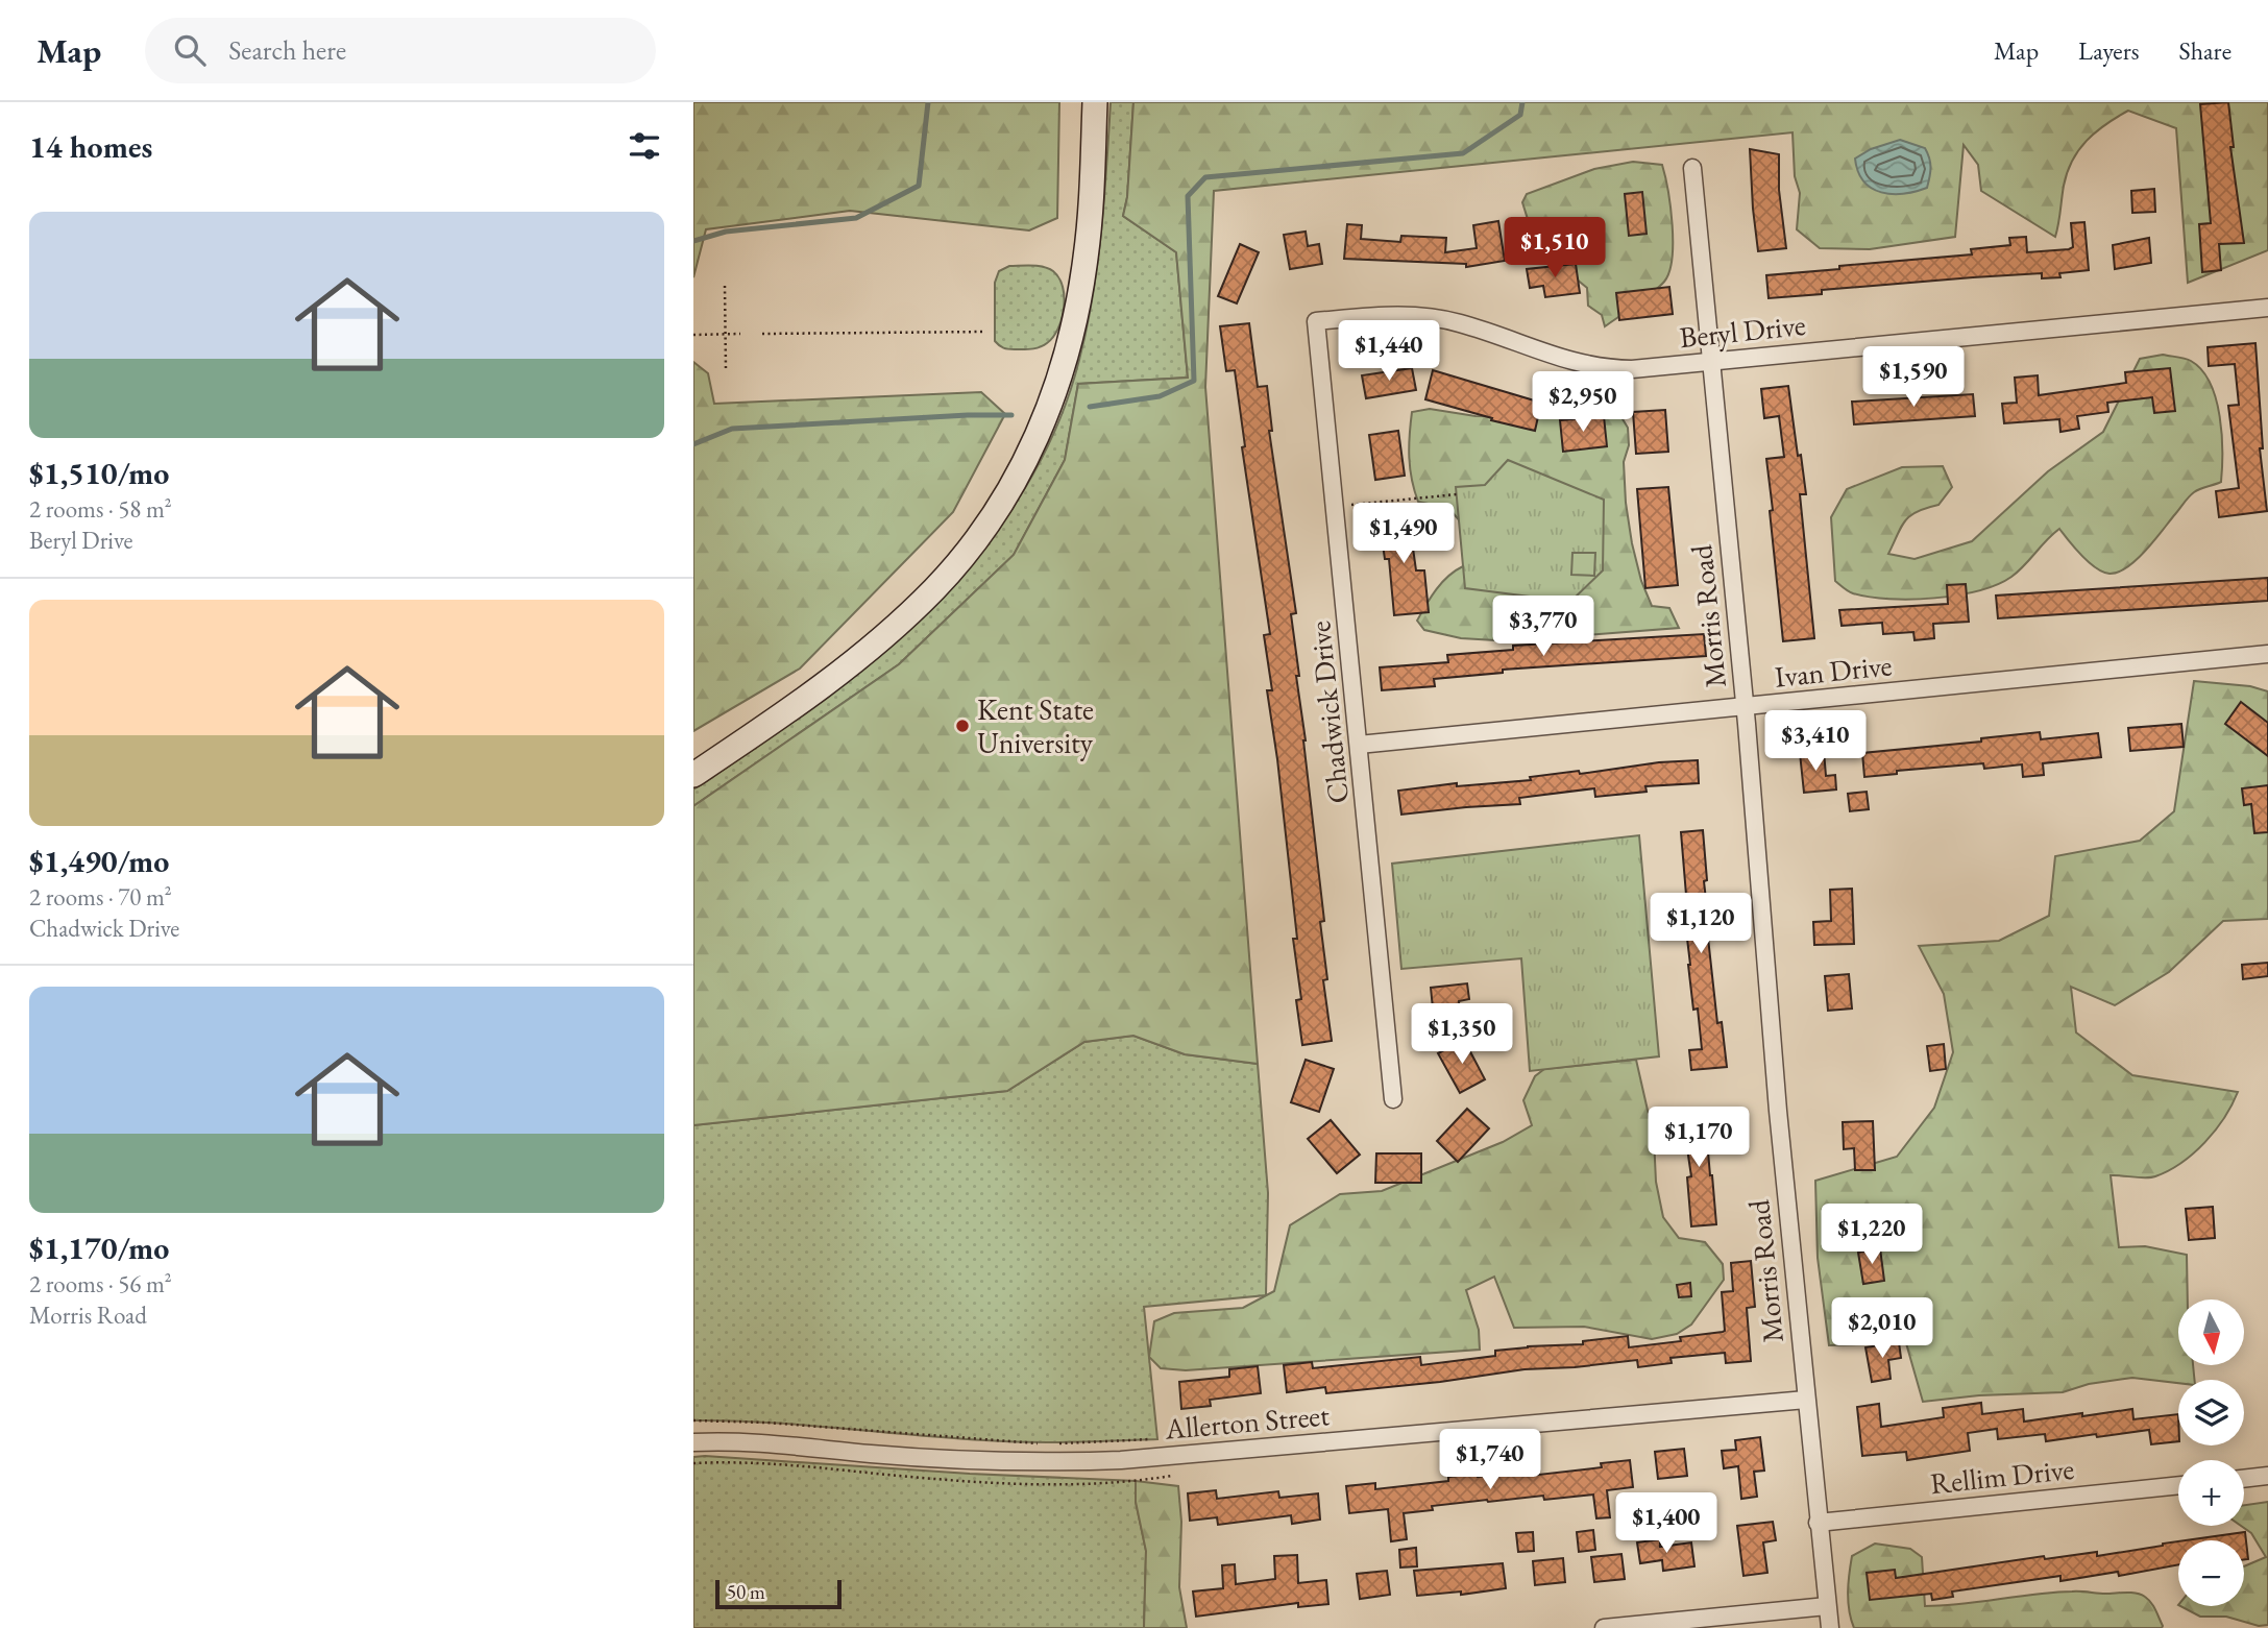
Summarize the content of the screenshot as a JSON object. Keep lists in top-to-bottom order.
{
  "streets": {
    "street": [
      "Beryl Drive",
      "Morris Road",
      "Ivan Drive",
      "Chadwick Drive",
      "Allerton Street",
      "Rellim Drive"
    ]
  },
  "crossings": [
    ["Beryl Drive", "Morris Road"],
    ["Beryl Drive", "Chadwick Drive"],
    ["Morris Road", "Ivan Drive"],
    ["Morris Road", "Allerton Street"],
    ["Morris Road", "Rellim Drive"],
    ["Ivan Drive", "Chadwick Drive"]
  ],
  "places": ["Kent State University"],
  "scale_bar": "50 m",
  "north": "bottom",
  "page": {
    "header": "Map",
    "search": "Search here",
    "nav": ["Map", "Layers", "Share"],
    "heading": "14 homes",
    "list": [
      {
        "name": "$1,510/mo",
        "note": "2 rooms · 58 m² · Beryl Drive"
      },
      {
        "name": "$1,490/mo",
        "note": "2 rooms · 70 m² · Chadwick Drive"
      },
      {
        "name": "$1,170/mo",
        "note": "2 rooms · 56 m² · Morris Road"
      }
    ],
    "price": [
      "$1,510",
      "$1,440",
      "$1,590",
      "$2,950",
      "$1,490",
      "$3,770",
      "$3,410",
      "$1,120",
      "$1,350",
      "$1,170",
      "$1,220",
      "$2,010",
      "$1,740",
      "$1,400"
    ],
    "map_buttons": ["+", "−"],
    "scale": "50 m"
  }
}
